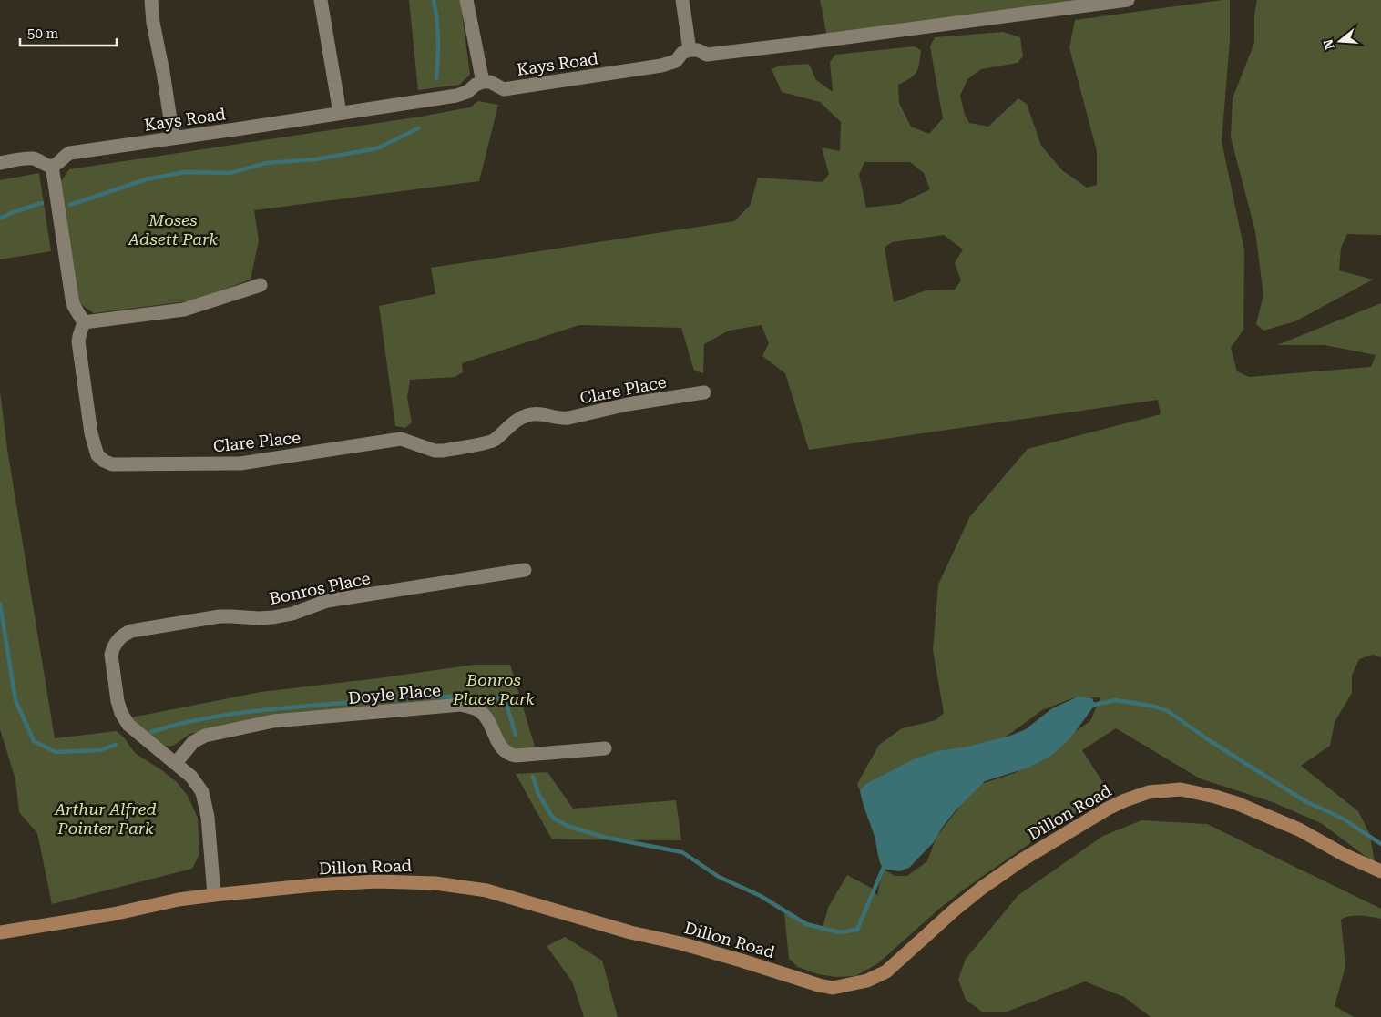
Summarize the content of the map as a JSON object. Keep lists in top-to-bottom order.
{
  "streets": {
    "main road": ["Dillon Road"],
    "street": [
      "Kays Road",
      "Clare Place",
      "Bonros Place",
      "Doyle Place"
    ]
  },
  "crossings": [
    ["Bonros Place", "Doyle Place"],
    ["Bonros Place", "Dillon Road"]
  ],
  "parks": ["Moses Adsett Park", "Bonros Place Park", "Arthur Alfred Pointer Park"],
  "scale_bar": "50 m",
  "north": "left"
}
